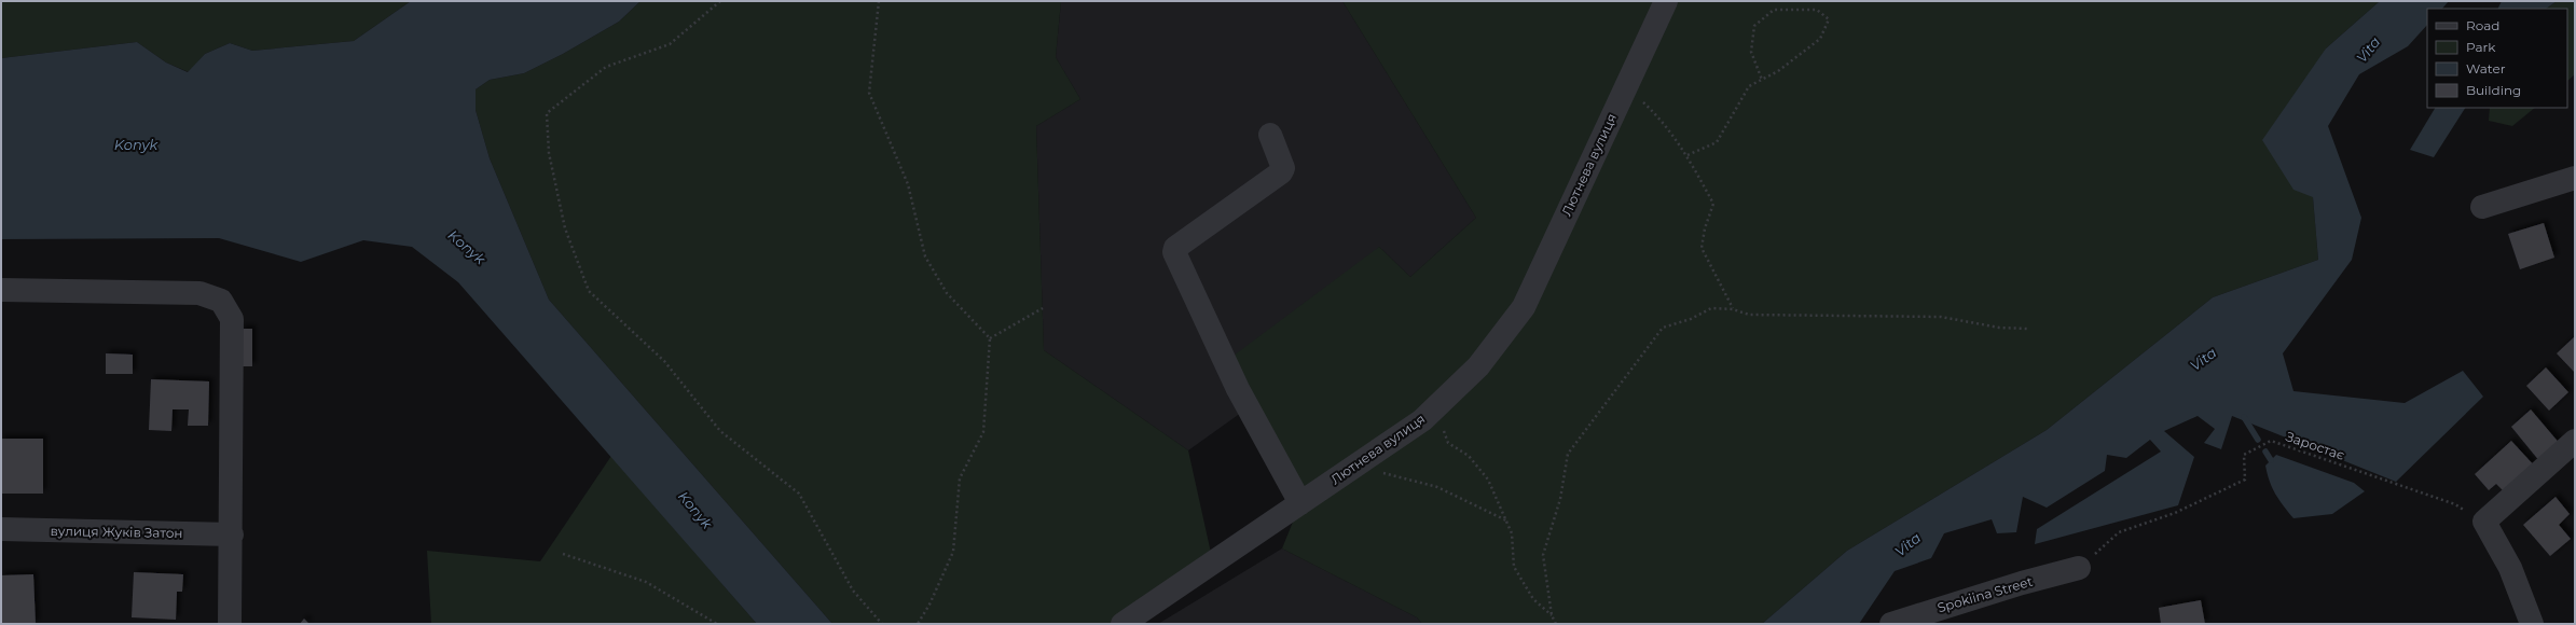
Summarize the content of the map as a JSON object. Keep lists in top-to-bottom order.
{
  "streets": {
    "street": ["Лютнева вулиця", "вулиця Жуків Затон", "Spokiina Street"],
    "path": ["Заростає"]
  },
  "crossings": [
    ["Заростає", "Spokiina Street"]
  ],
  "water": ["Vita", "Konyk"],
  "legend": [
    "Road",
    "Park",
    "Water",
    "Building"
  ]
}
